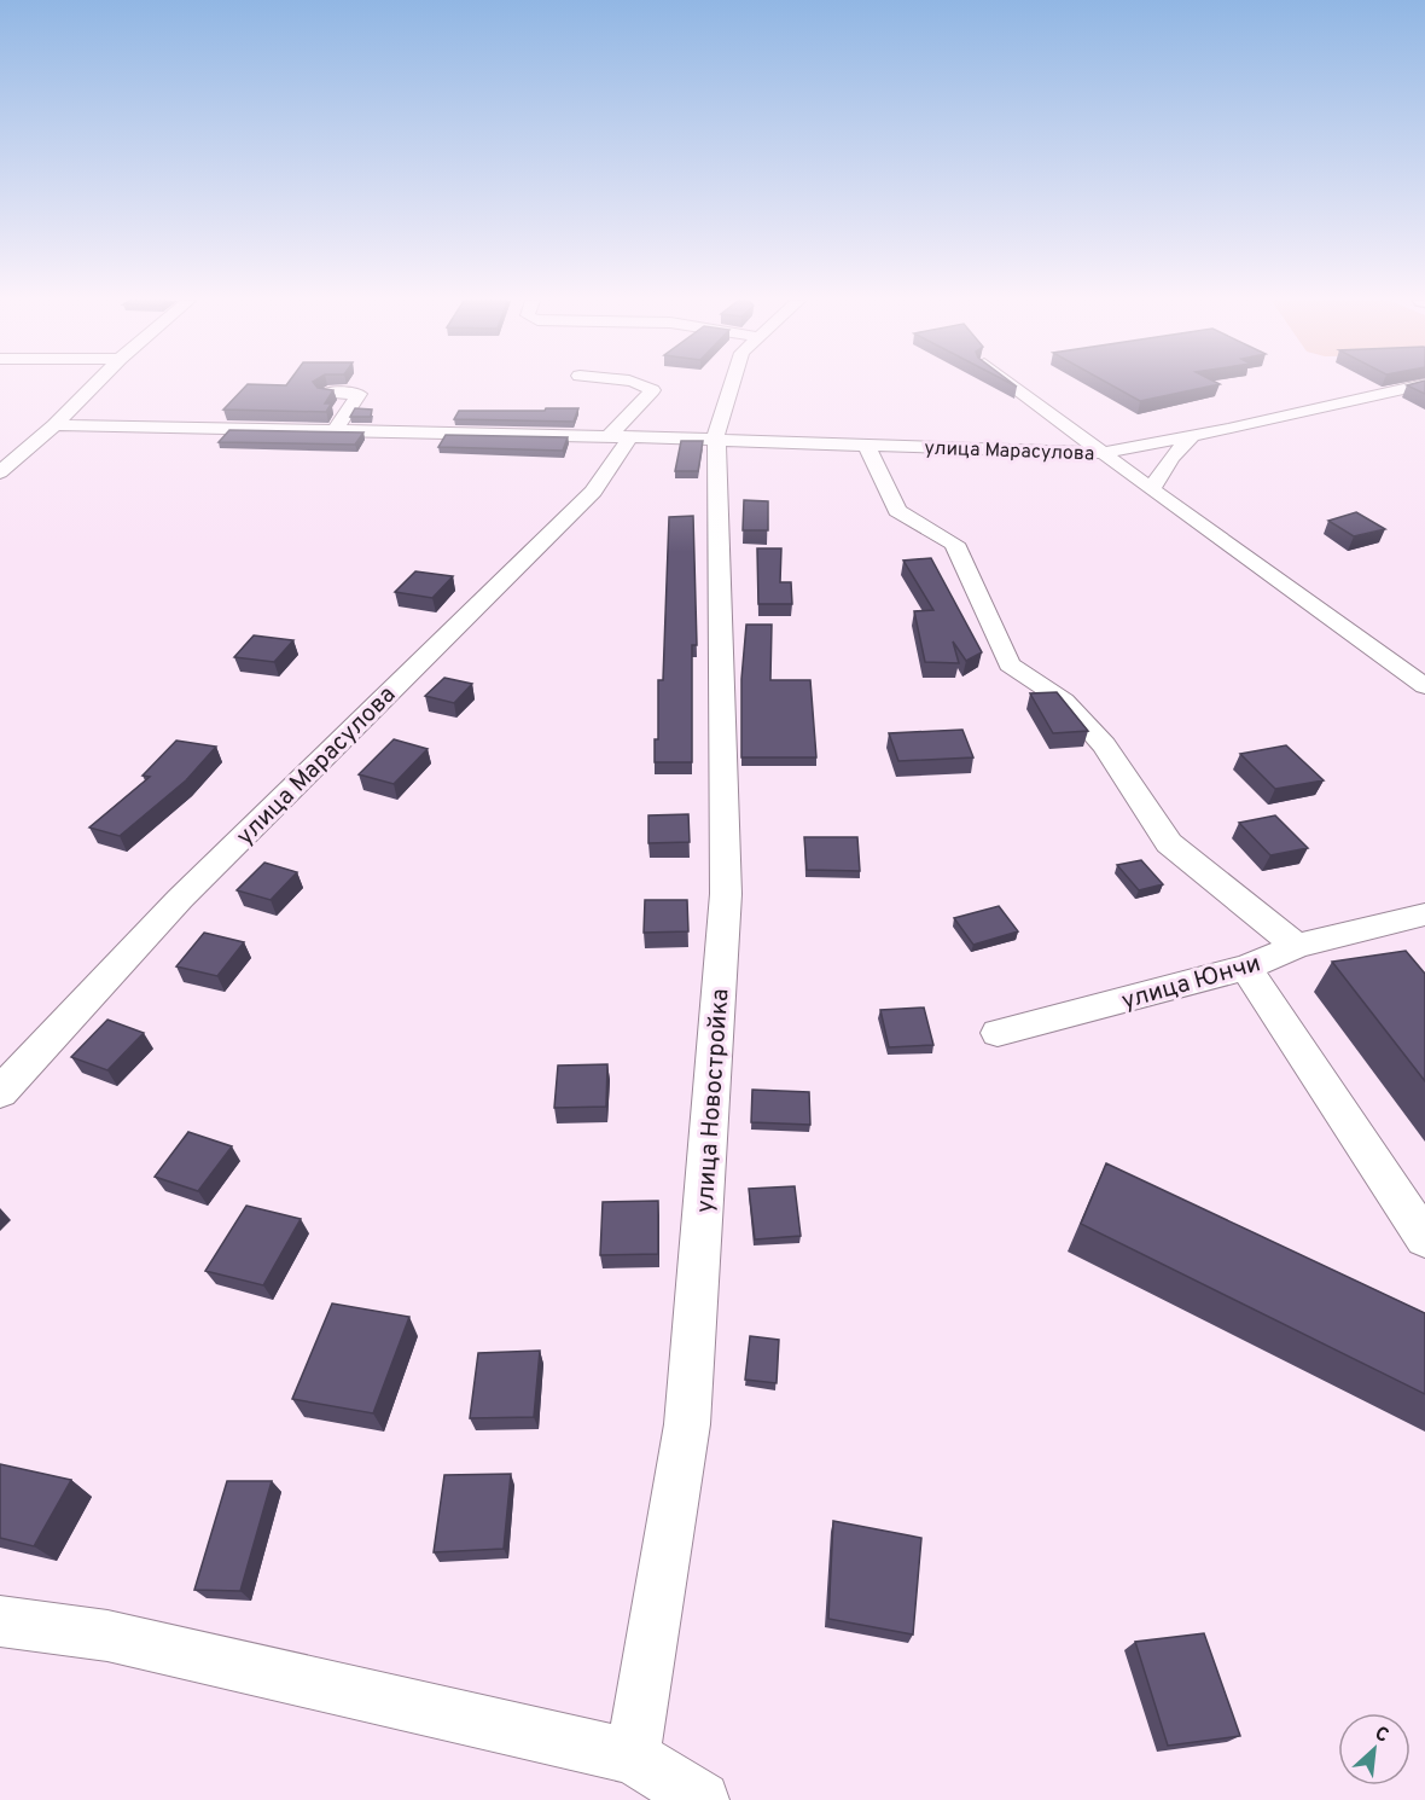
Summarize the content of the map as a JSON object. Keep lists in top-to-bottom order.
{
  "streets": {
    "street": ["улица Марасулова", "улица Юнчи", "улица Новостройка"]
  },
  "crossings": [
    ["улица Марасулова", "улица Новостройка"]
  ],
  "north": "top right"
}
